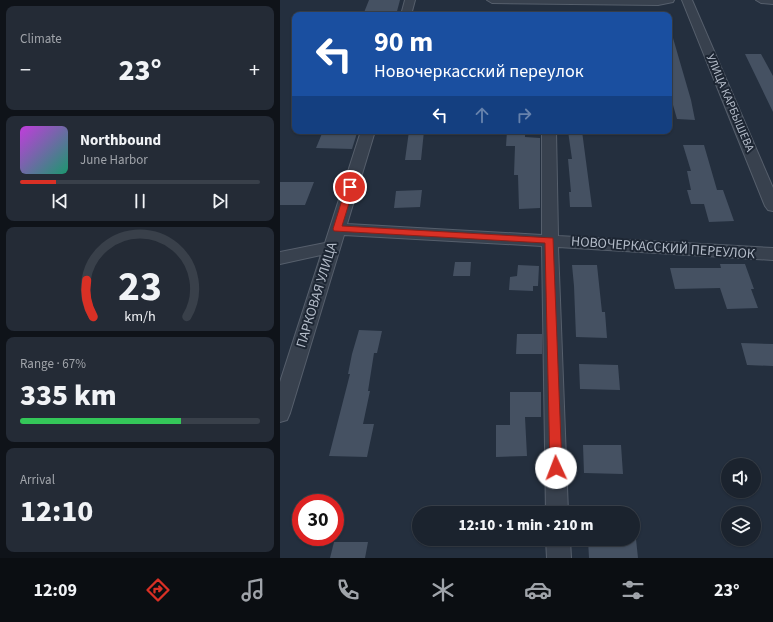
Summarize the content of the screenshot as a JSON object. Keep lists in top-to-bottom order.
{
  "streets": {
    "street": ["УЛИЦА КАРБЫШЕВА", "НОВОЧЕРКАССКИЙ ПЕРЕУЛОК", "ПАРКОВАЯ УЛИЦА"]
  },
  "crossings": [
    ["НОВОЧЕРКАССКИЙ ПЕРЕУЛОК", "ПАРКОВАЯ УЛИЦА"]
  ],
  "page": {
    "tile": [
      "Climate",
      ["Range · 67%", "335 km"],
      ["Arrival", "12:10"]
    ],
    "turn": ["90 m", "Новочеркасский переулок"],
    "heat": ["−", "23°", "+"],
    "song": ["Northbound", "June Harbor"],
    "limit": "30",
    "trip": "12:10 · 1 min · 210 m",
    "tabs": ["12:09", "23°"],
    "gauge": ["23", "km/h"]
  }
}
